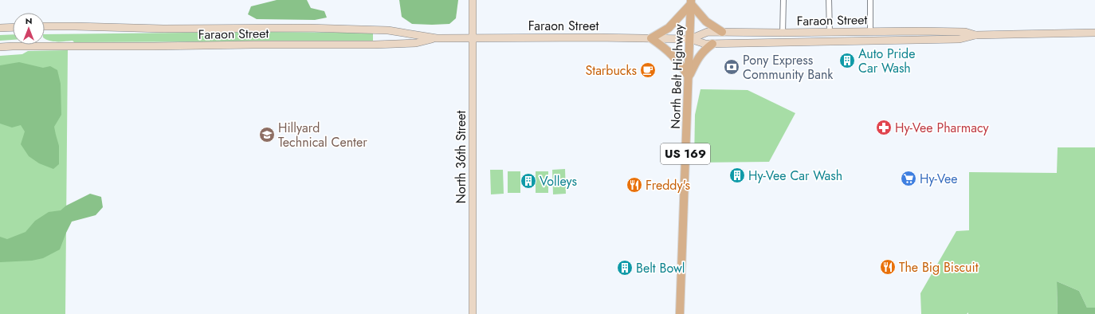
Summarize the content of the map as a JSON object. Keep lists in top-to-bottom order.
{
  "streets": {
    "main road": [
      "Faraon Street",
      "North Belt Highway",
      "US 169",
      "North 36th Street"
    ]
  },
  "crossings": [
    ["Faraon Street", "North Belt Highway"],
    ["Faraon Street", "North 36th Street"]
  ],
  "places": {
    "building": [
      "Auto Pride Car Wash",
      "Hy-Vee Car Wash",
      "Volleys",
      "Belt Bowl"
    ],
    "bank": ["Pony Express Community Bank"],
    "cafe": ["Starbucks"],
    "pharmacy": ["Hy-Vee Pharmacy"],
    "school or university": ["Hillyard Technical Center"],
    "supermarket": ["Hy-Vee"],
    "restaurant": ["Freddy's", "The Big Biscuit"]
  },
  "north": "top"
}
